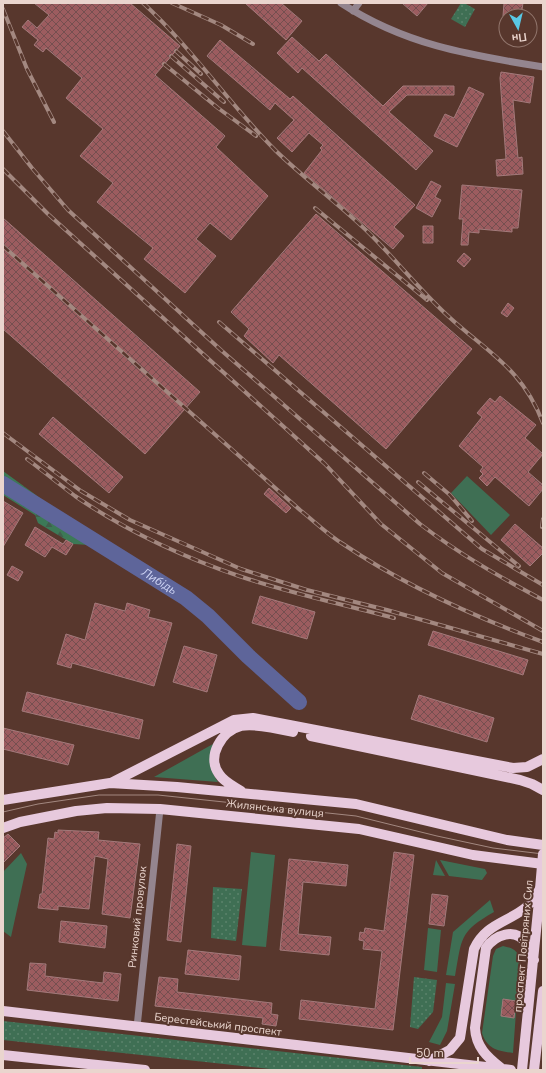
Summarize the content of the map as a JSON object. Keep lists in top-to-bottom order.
{
  "streets": {
    "main road": ["Жилянська вулиця", "проспект Повітряних Сил", "Берестейський проспект"],
    "street": ["Ринковий провулок"]
  },
  "crossings": [
    ["Жилянська вулиця", "Ринковий провулок"],
    ["Ринковий провулок", "Берестейський проспект"]
  ],
  "water": ["Либідь"],
  "scale_bar": "50 m",
  "north": "bottom"
}
